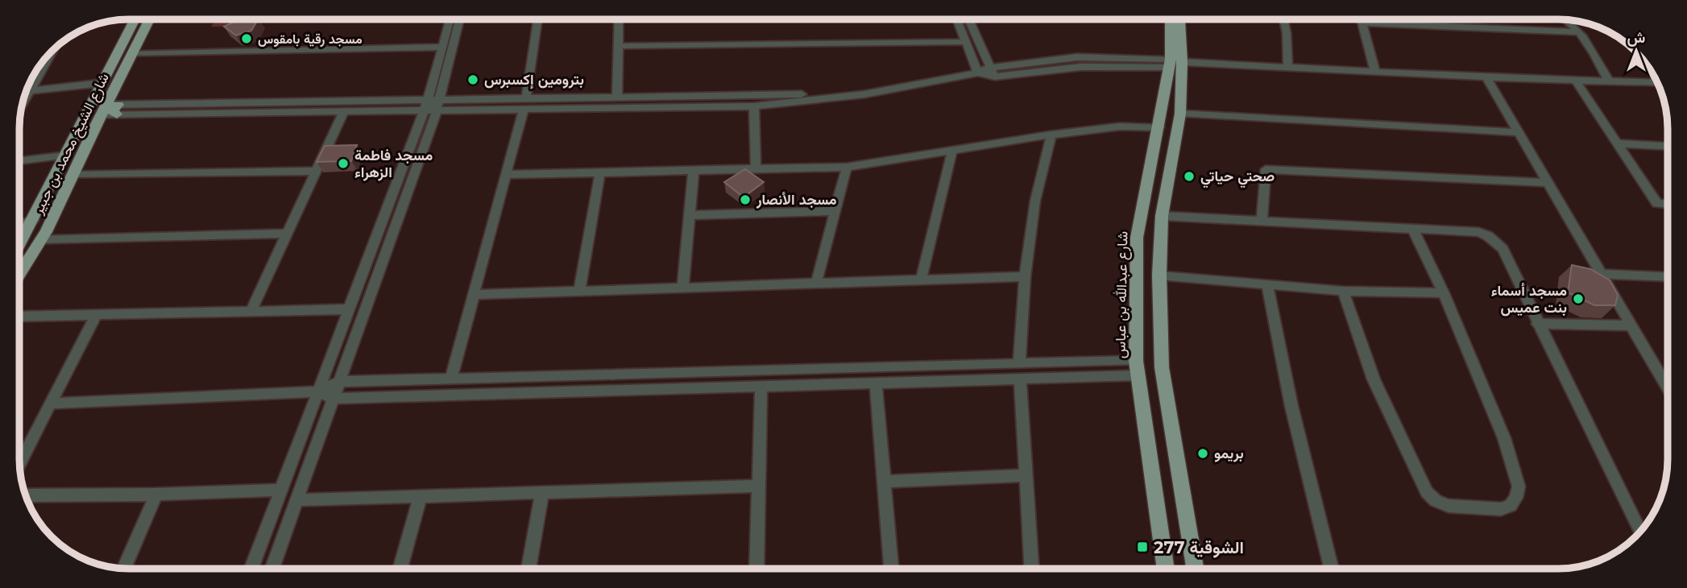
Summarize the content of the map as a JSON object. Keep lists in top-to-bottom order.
{
  "streets": {
    "main road": ["شارع الشيخ محمد بن جبير", "شارع عبدالله بن عباس"]
  },
  "places": {
    "other": [
      "مسجد رقية بامقوس",
      "بترومين إكسبرس",
      "مسجد فاطمة الزهراء",
      "صحتي حياتي",
      "مسجد الأنصار",
      "مسجد أسماء بنت عميس",
      "بريمو"
    ],
    "transit": ["الشوقية 277"]
  },
  "north": "top"
}
